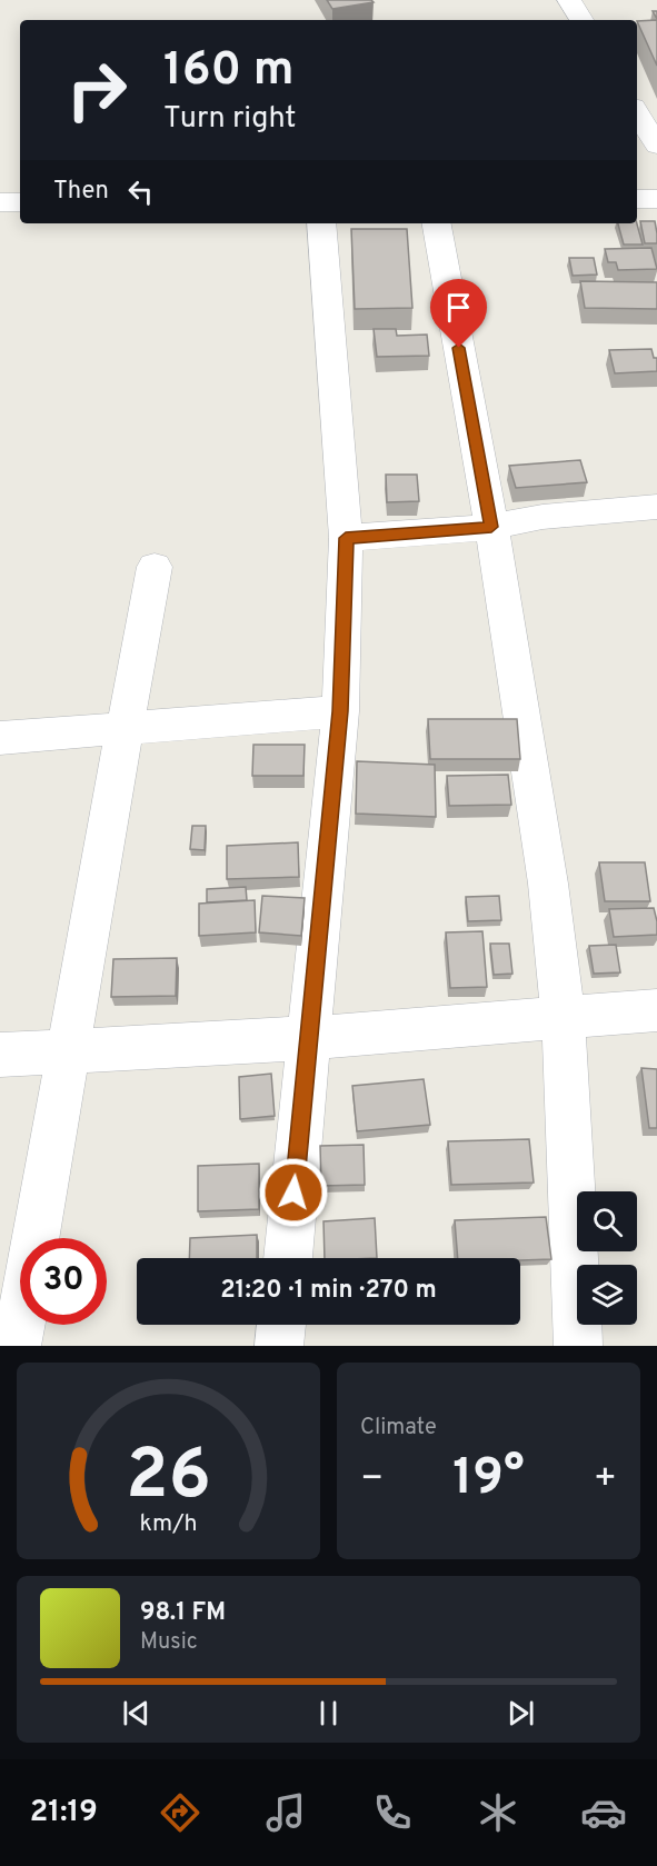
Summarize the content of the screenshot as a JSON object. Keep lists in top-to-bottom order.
{
  "page": {
    "turn": ["160 m", "Turn right"],
    "then": "Then",
    "limit": "30",
    "trip": "21:20 · 1 min · 270 m",
    "tile": "Climate",
    "heat": ["−", "19°", "+"],
    "song": ["98.1 FM", "Music"],
    "tabs": "21:19",
    "gauge": ["26", "km/h"]
  }
}
